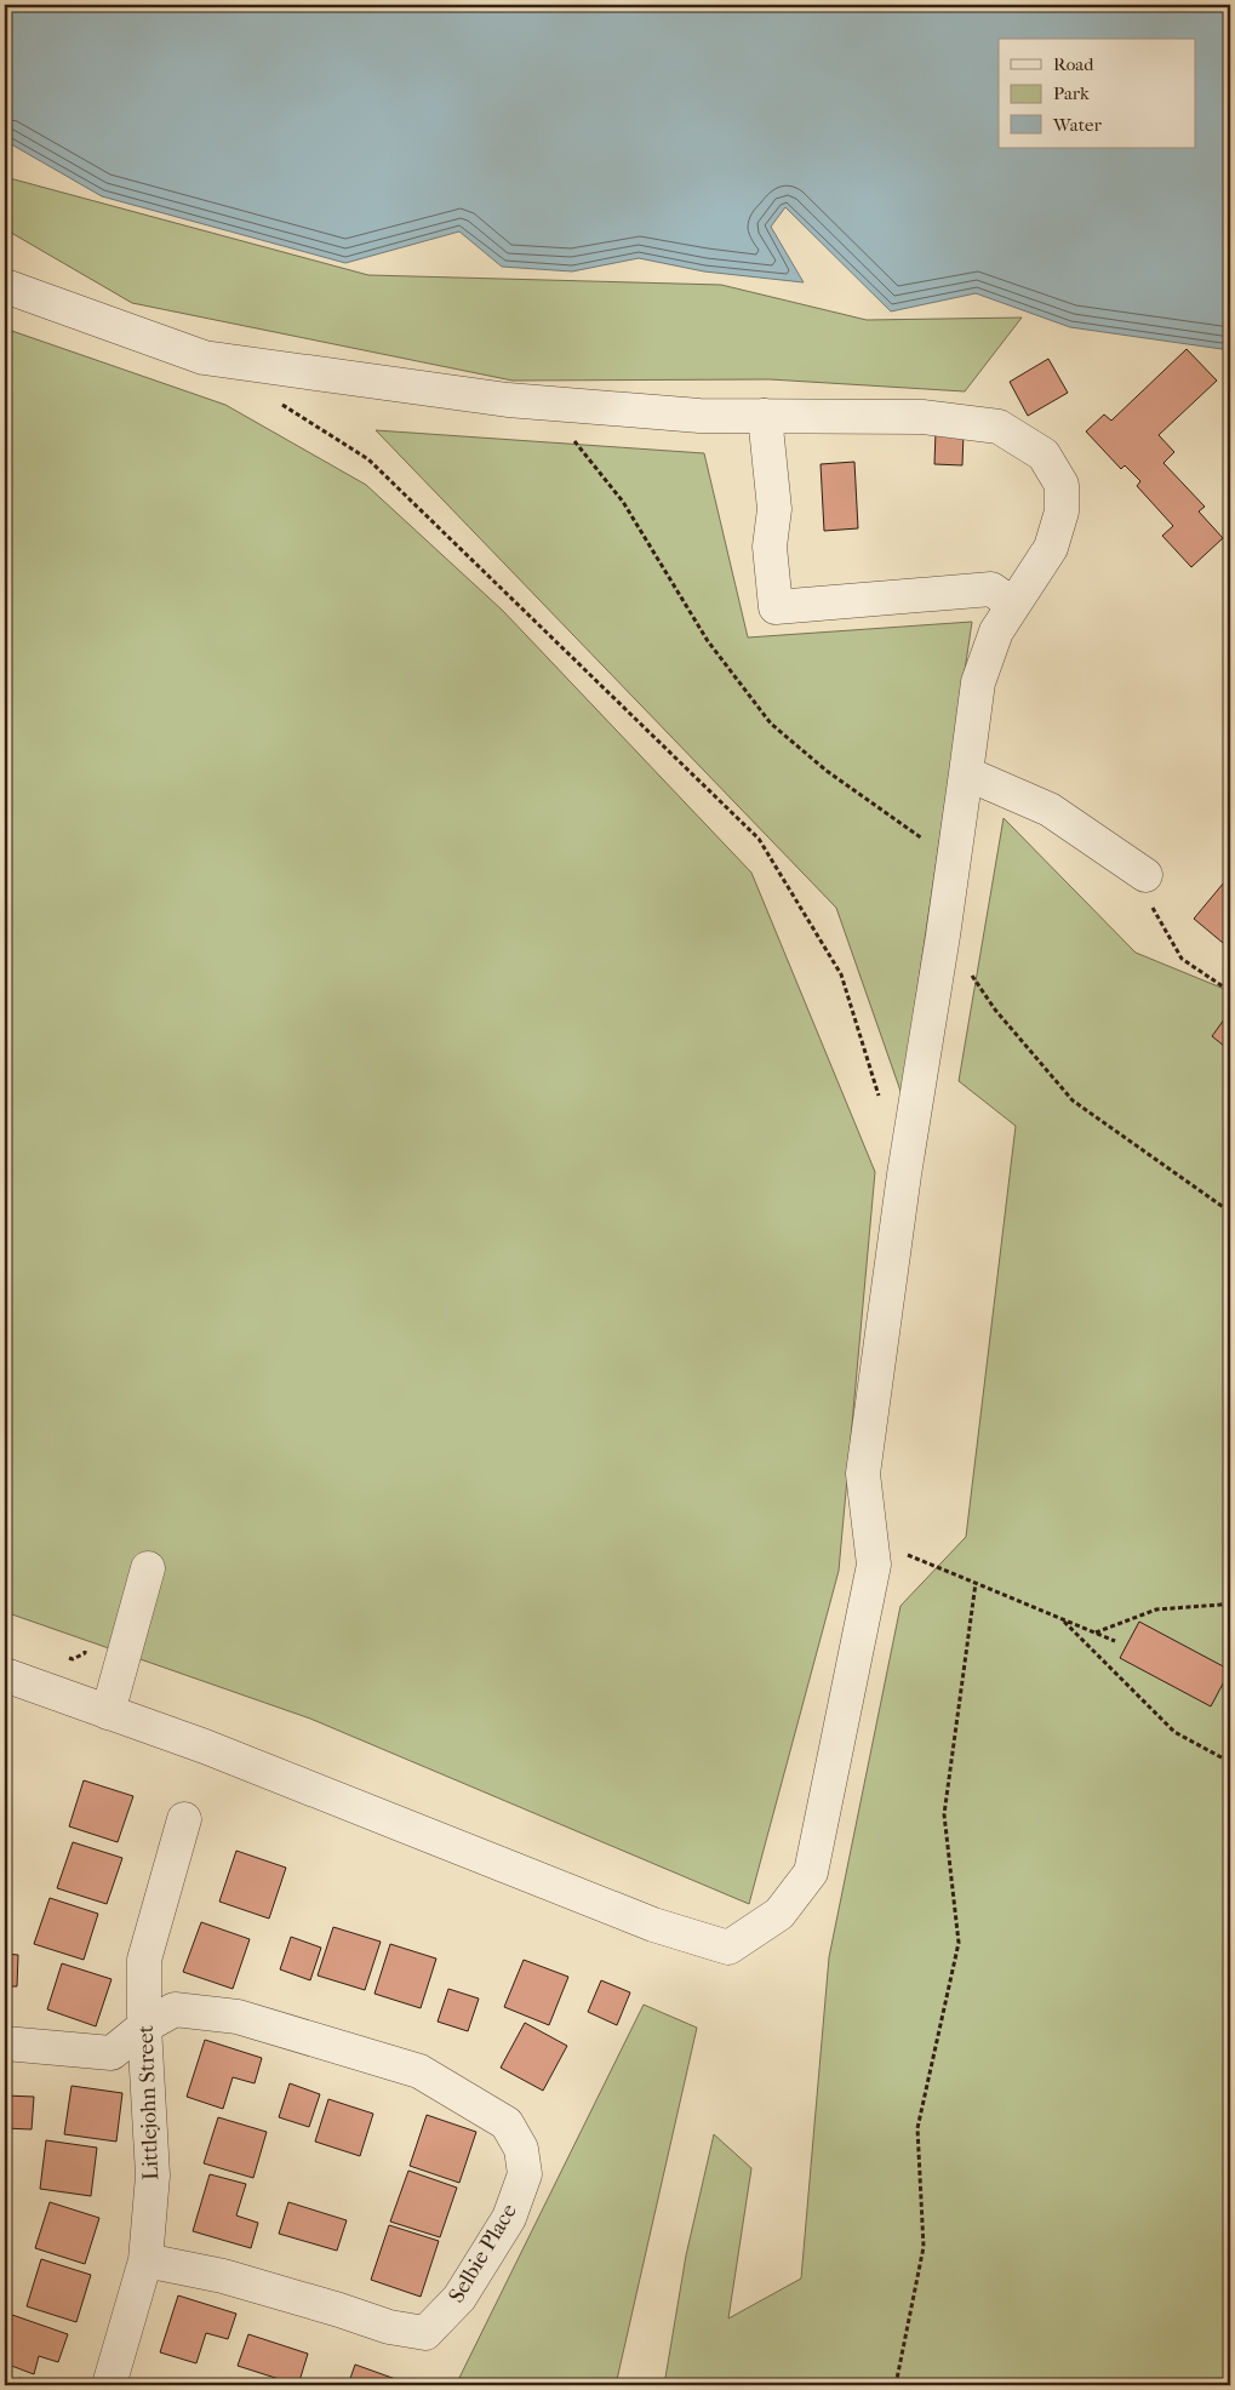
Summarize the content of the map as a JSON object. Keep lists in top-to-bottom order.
{
  "streets": {
    "street": ["Littlejohn Street", "Selbie Place"]
  },
  "crossings": [
    ["Littlejohn Street", "Selbie Place"]
  ],
  "legend": ["Road", "Park", "Water"]
}
